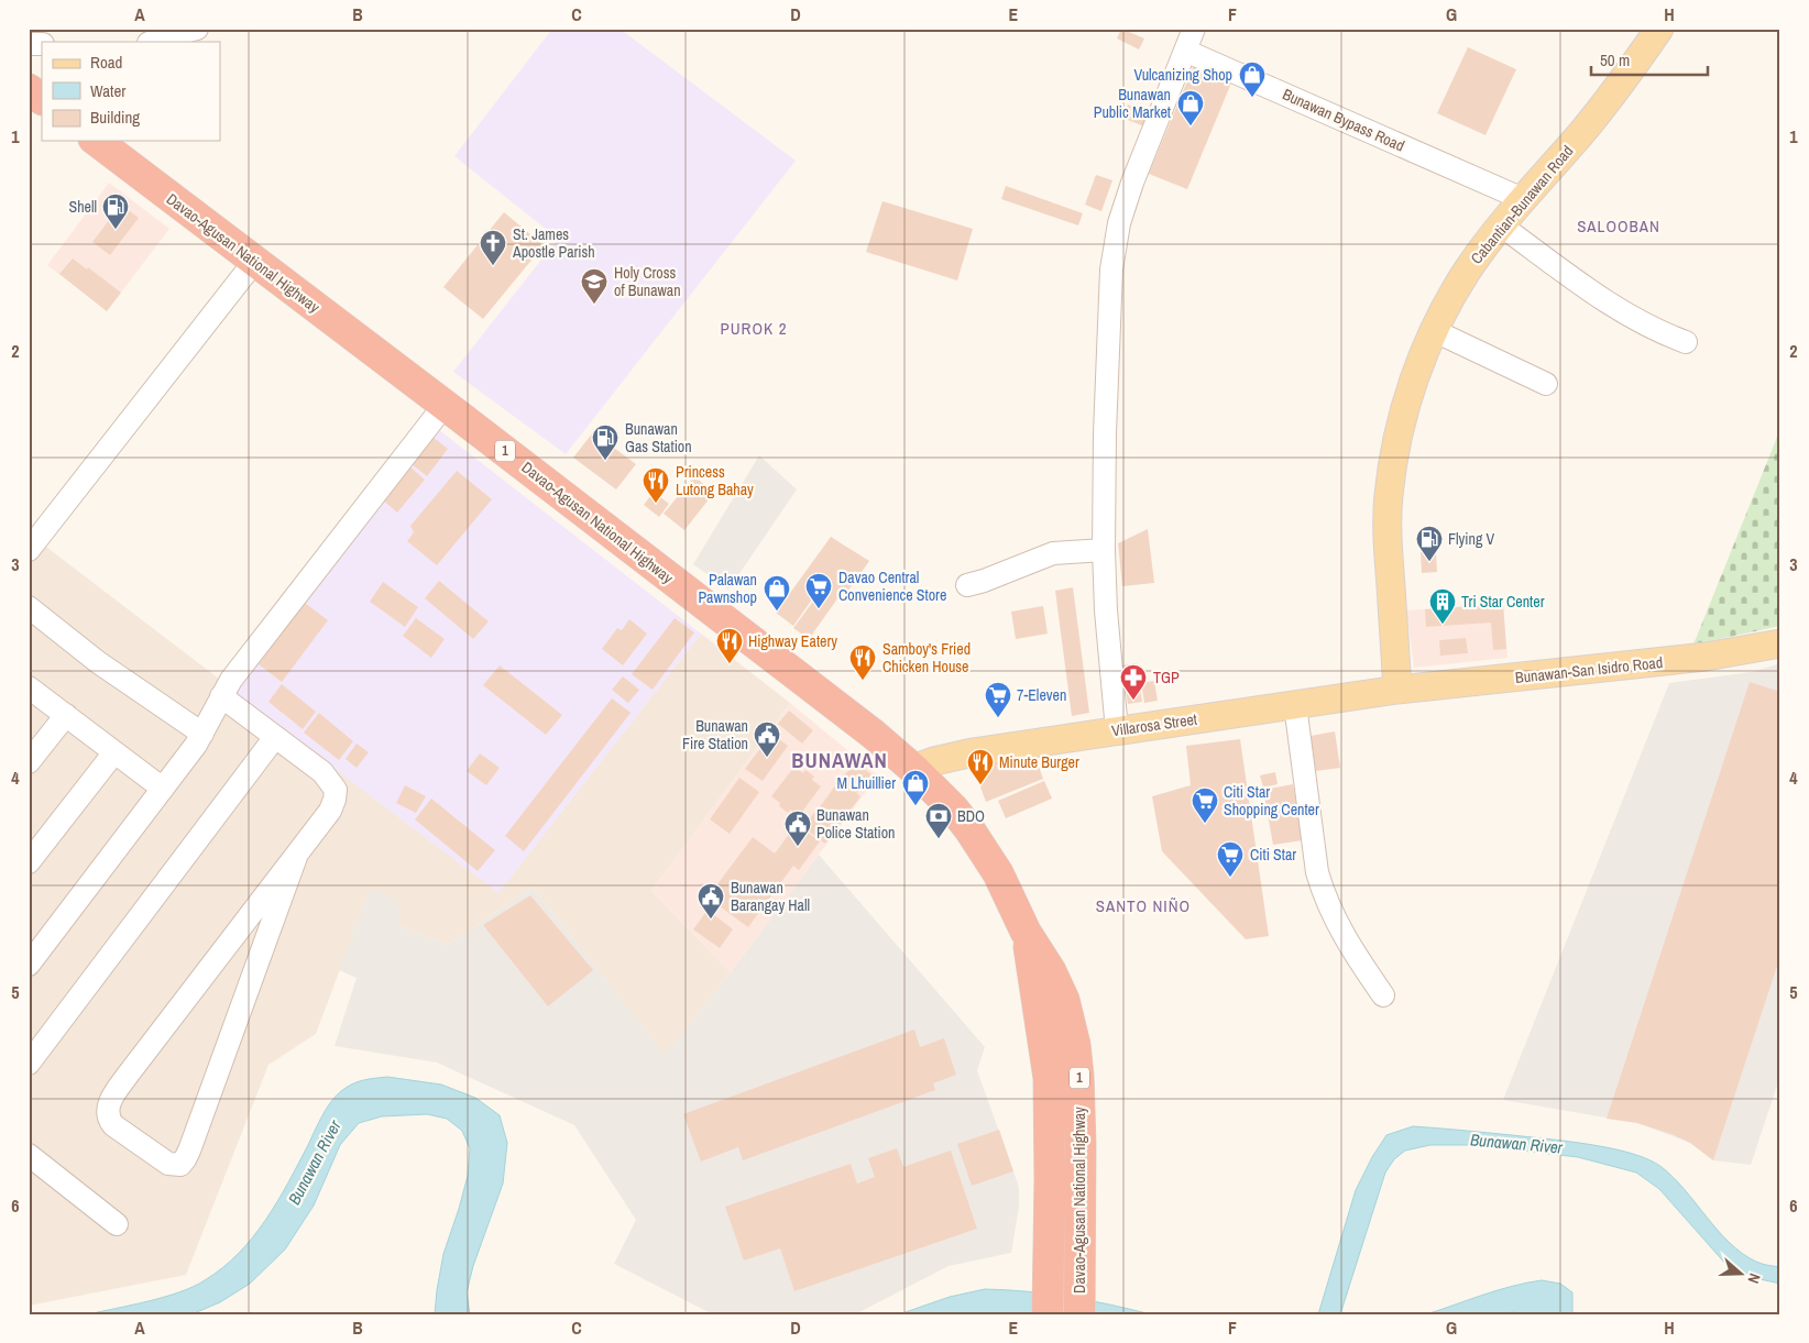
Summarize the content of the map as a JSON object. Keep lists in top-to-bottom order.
{
  "streets": {
    "highway": ["Davao-Agusan National Highway", "1"],
    "main road": ["Cabantian-Bunawan Road", "Bunawan-San Isidro Road", "Villarosa Street"],
    "street": ["Bunawan Bypass Road"]
  },
  "crossings": [
    ["Bunawan Bypass Road", "Cabantian-Bunawan Road"],
    ["Cabantian-Bunawan Road", "Bunawan-San Isidro Road"],
    ["Cabantian-Bunawan Road", "Villarosa Street"],
    ["Davao-Agusan National Highway", "Villarosa Street"],
    ["Bunawan-San Isidro Road", "Villarosa Street"]
  ],
  "districts": [
    "SALOOBAN",
    "PUROK 2",
    "BUNAWAN",
    "SANTO NIÑO"
  ],
  "water": ["Bunawan River"],
  "places": {
    "shop": [
      "Vulcanizing Shop",
      "Bunawan Public Market",
      "Palawan Pawnshop",
      "M Lhuillier"
    ],
    "fuel station": ["Shell", "Bunawan Gas Station", "Flying V"],
    "church": ["St. James Apostle Parish"],
    "school or university": ["Holy Cross of Bunawan"],
    "restaurant": [
      "Princess Lutong Bahay",
      "Highway Eatery",
      "Samboy's Fried Chicken House",
      "Minute Burger"
    ],
    "supermarket": [
      "Davao Central Convenience Store",
      "7-Eleven",
      "Citi Star Shopping Center",
      "Citi Star"
    ],
    "building": ["Tri Star Center"],
    "pharmacy": ["TGP"],
    "public building": ["Bunawan Fire Station", "Bunawan Police Station", "Bunawan Barangay Hall"],
    "bank": ["BDO"]
  },
  "legend": ["Road", "Water", "Building"],
  "scale_bar": "50 m",
  "north": "right",
  "grid": {
    "columns": [
      "A",
      "B",
      "C",
      "D",
      "E",
      "F",
      "G",
      "H"
    ],
    "rows": [
      "1",
      "2",
      "3",
      "4",
      "5",
      "6"
    ]
  }
}
